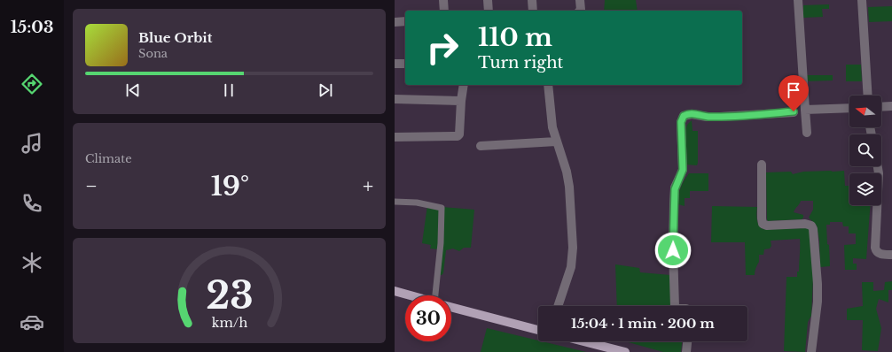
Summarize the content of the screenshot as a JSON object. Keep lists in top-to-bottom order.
{
  "north": "left",
  "page": {
    "tabs": "15:03",
    "turn": ["110 m", "Turn right"],
    "song": ["Blue Orbit", "Sona"],
    "tile": "Climate",
    "heat": ["−", "19°", "+"],
    "limit": "30",
    "trip": "15:04 · 1 min · 200 m",
    "gauge": ["23", "km/h"]
  }
}
